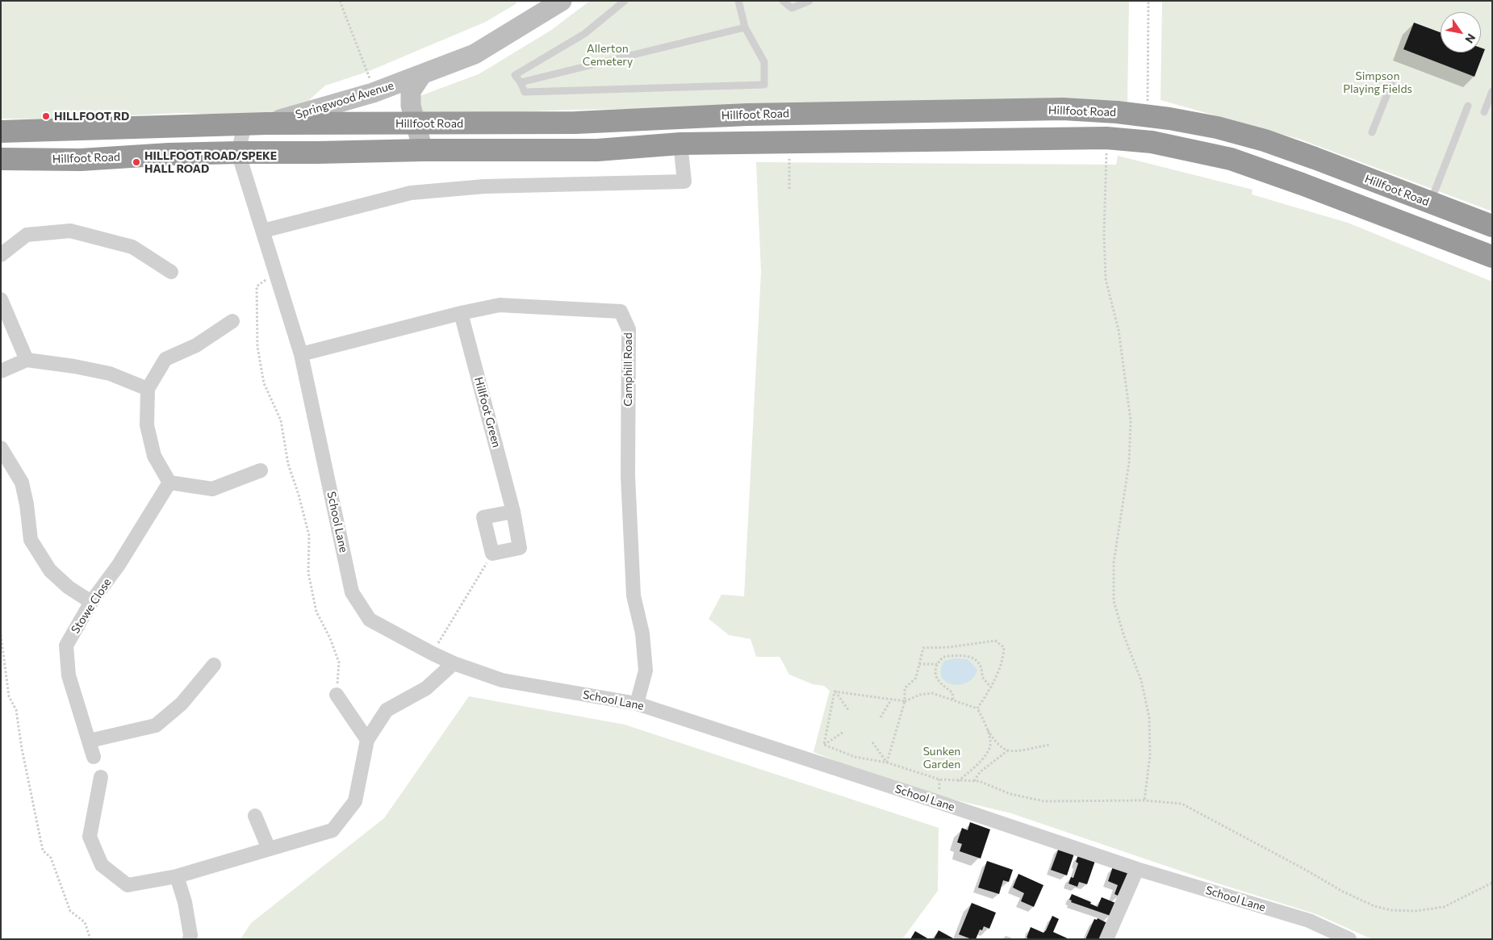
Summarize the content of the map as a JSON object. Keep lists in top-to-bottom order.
{
  "streets": {
    "highway": ["Hillfoot Road"],
    "street": [
      "Springwood Avenue",
      "Camphill Road",
      "Hillfoot Green",
      "School Lane",
      "Stowe Close"
    ]
  },
  "crossings": [
    ["Springwood Avenue", "Hillfoot Road"],
    ["Hillfoot Road", "School Lane"],
    ["Camphill Road", "Hillfoot Green"],
    ["Camphill Road", "School Lane"]
  ],
  "parks": ["Allerton Cemetery", "Simpson Playing Fields", "Sunken Garden"],
  "places": ["HILLFOOT RD", "HILLFOOT ROAD/SPEKE HALL ROAD"],
  "north": "bottom right"
}
